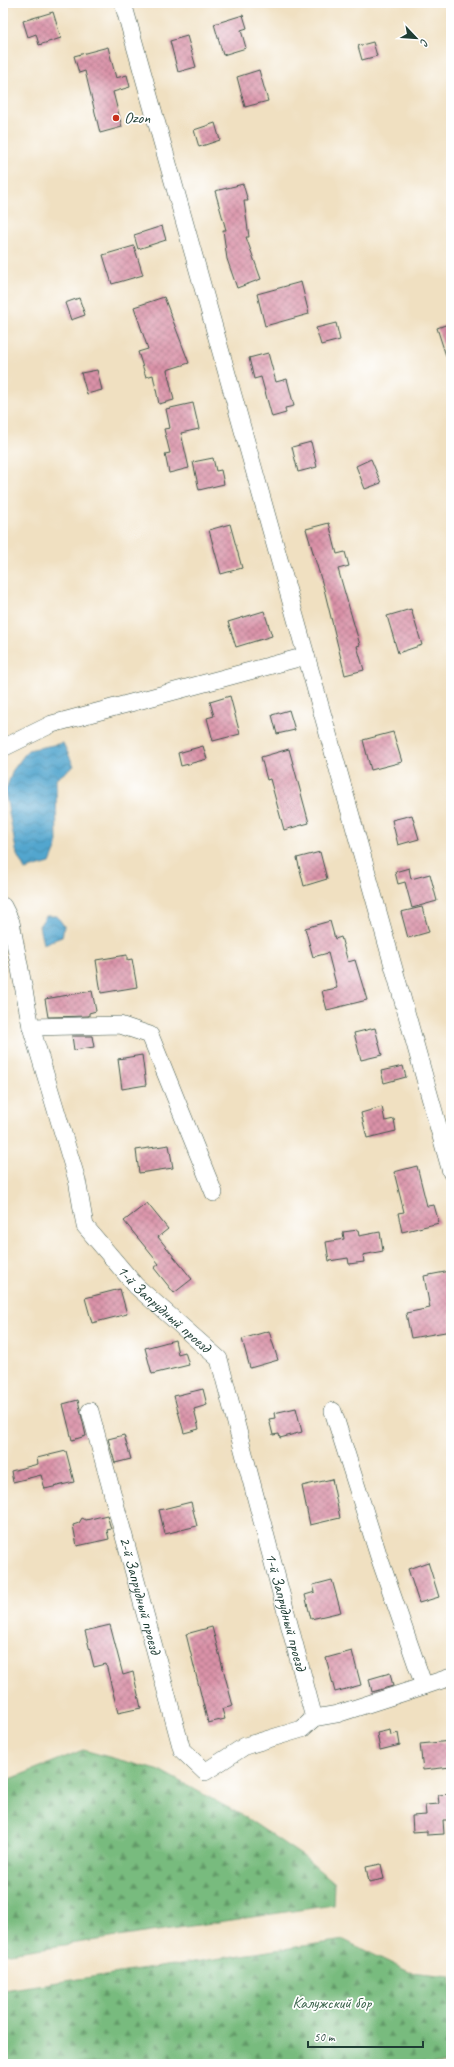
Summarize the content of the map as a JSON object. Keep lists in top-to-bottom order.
{
  "streets": {
    "street": ["1-й Запрудный проезд", "2-й Запрудный проезд"]
  },
  "crossings": [
    ["1-й Запрудный проезд", "2-й Запрудный проезд"]
  ],
  "parks": ["Калужский бор"],
  "places": ["Ozon"],
  "scale_bar": "50 m",
  "north": "bottom right"
}
